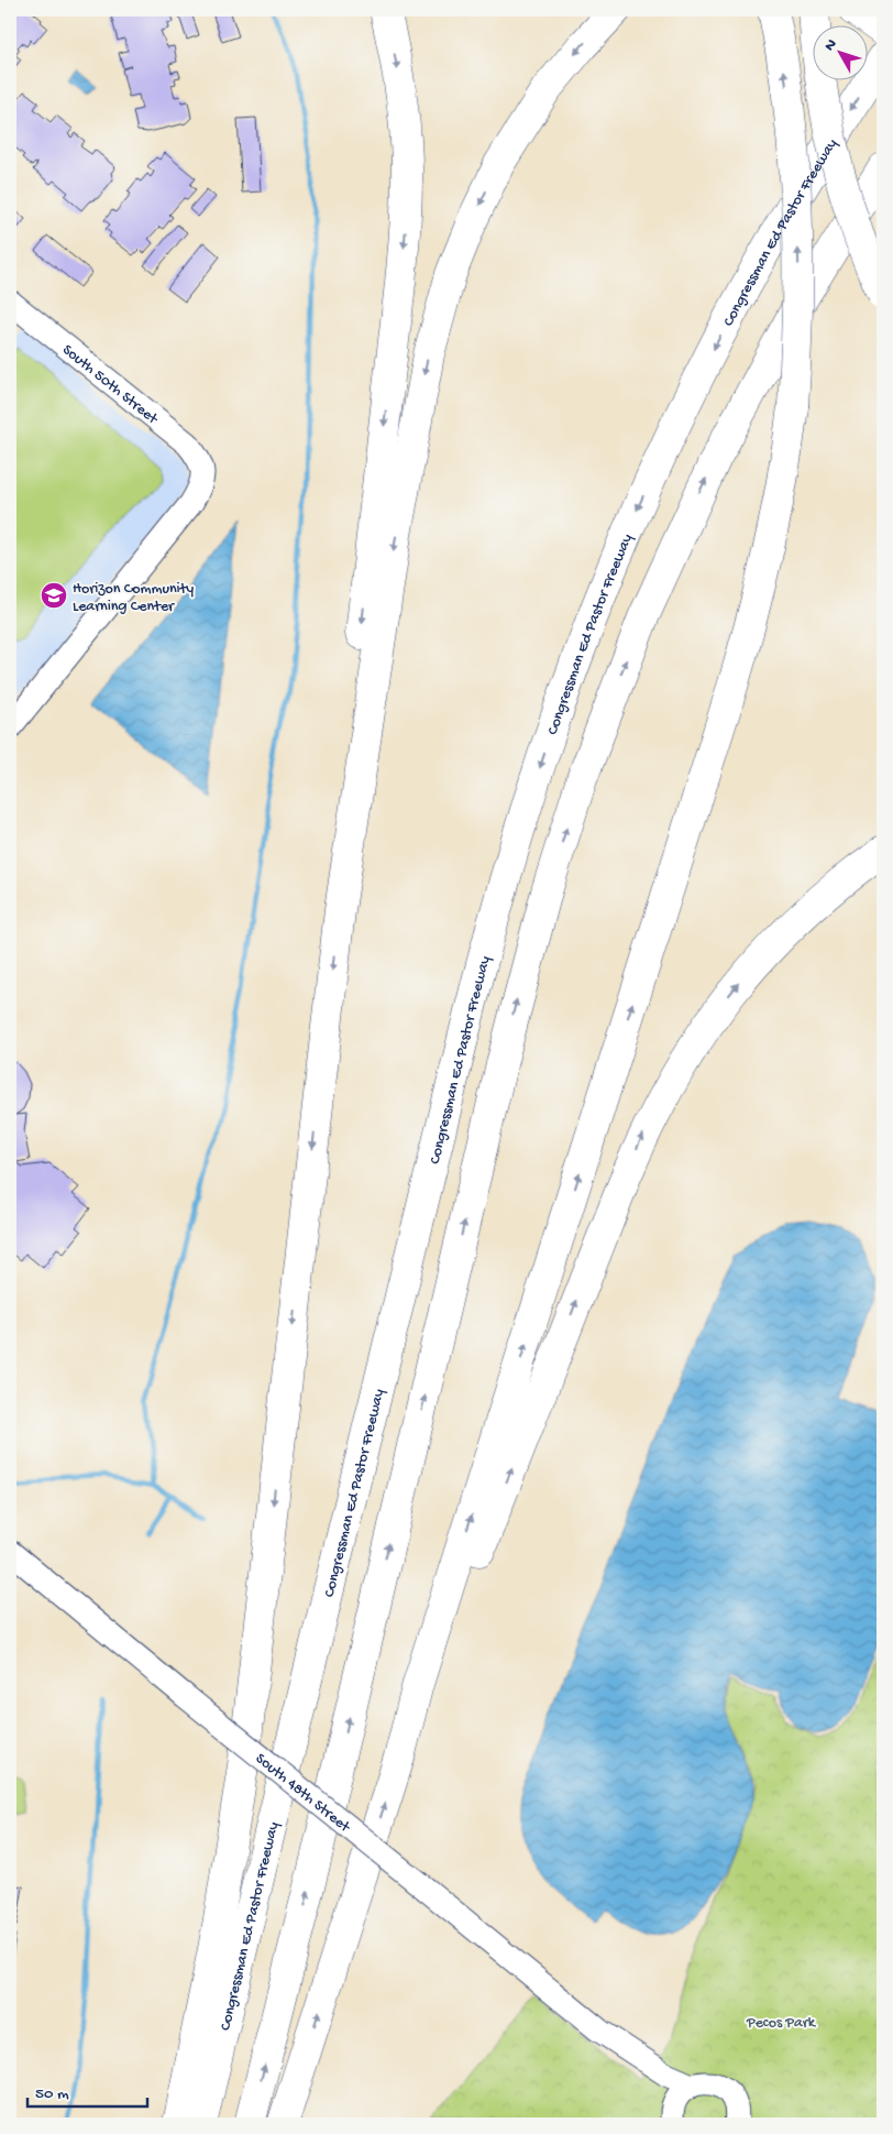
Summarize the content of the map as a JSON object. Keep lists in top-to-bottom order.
{
  "streets": {
    "highway": ["Congressman Ed Pastor Freeway"],
    "street": ["South 50th Street", "South 48th Street"]
  },
  "parks": ["Pecos Park"],
  "places": {
    "school or university": ["Horizon Community Learning Center"]
  },
  "scale_bar": "50 m",
  "north": "top left"
}
